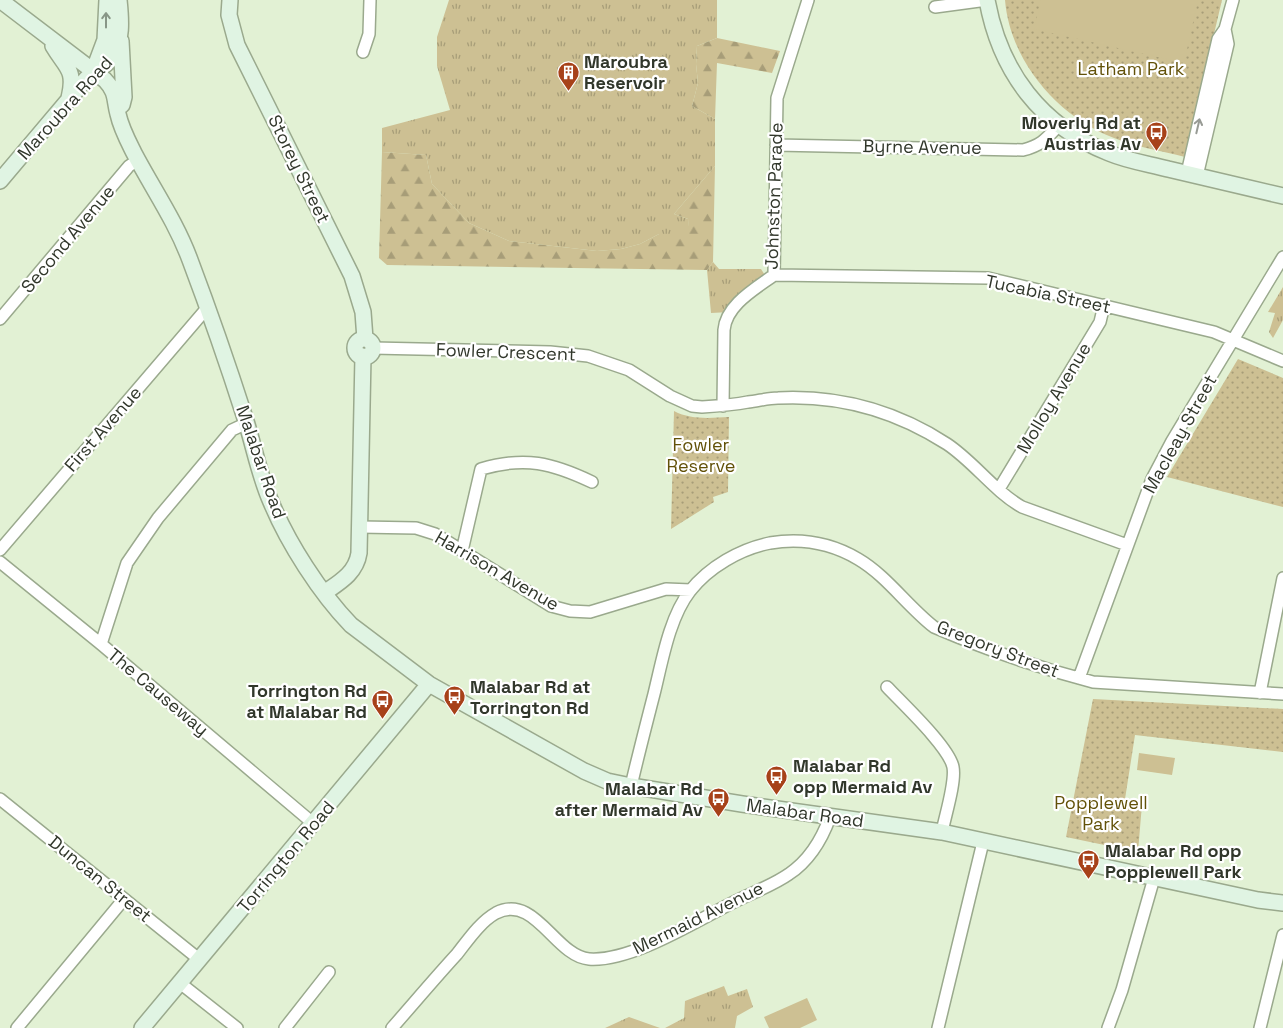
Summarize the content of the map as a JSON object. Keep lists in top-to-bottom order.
{
  "streets": {
    "main road": [
      "Maroubra Road",
      "Storey Street",
      "Malabar Road",
      "Torrington Road"
    ],
    "street": [
      "Byrne Avenue",
      "Johnston Parade",
      "Second Avenue",
      "Tucabia Street",
      "Fowler Crescent",
      "Molloy Avenue",
      "First Avenue",
      "Macleay Street",
      "Harrison Avenue",
      "Gregory Street",
      "The Causeway",
      "Duncan Street",
      "Mermaid Avenue"
    ]
  },
  "crossings": [
    ["Maroubra Road", "Malabar Road"],
    ["Byrne Avenue", "Johnston Parade"],
    ["Storey Street", "Fowler Crescent"],
    ["Storey Street", "Malabar Road"],
    ["Storey Street", "Harrison Avenue"],
    ["Johnston Parade", "Tucabia Street"],
    ["Johnston Parade", "Fowler Crescent"],
    ["Second Avenue", "Malabar Road"],
    ["Tucabia Street", "Molloy Avenue"],
    ["Tucabia Street", "Macleay Street"],
    ["Fowler Crescent", "Molloy Avenue"],
    ["Fowler Crescent", "Macleay Street"],
    ["First Avenue", "Malabar Road"],
    ["Macleay Street", "Gregory Street"],
    ["Malabar Road", "Gregory Street"],
    ["Malabar Road", "Torrington Road"],
    ["Malabar Road", "Mermaid Avenue"],
    ["Harrison Avenue", "Gregory Street"],
    ["The Causeway", "Torrington Road"],
    ["Torrington Road", "Duncan Street"]
  ],
  "parks": ["Latham Park", "Fowler Reserve", "Popplewell Park"],
  "places": {
    "building": ["Maroubra Reservoir"],
    "bus stop": [
      "Moverly Rd at Austrias Av",
      "Malabar Rd at Torrington Rd",
      "Torrington Rd at Malabar Rd",
      "Malabar Rd opp Mermaid Av",
      "Malabar Rd after Mermaid Av",
      "Malabar Rd opp Popplewell Park"
    ]
  }
}
